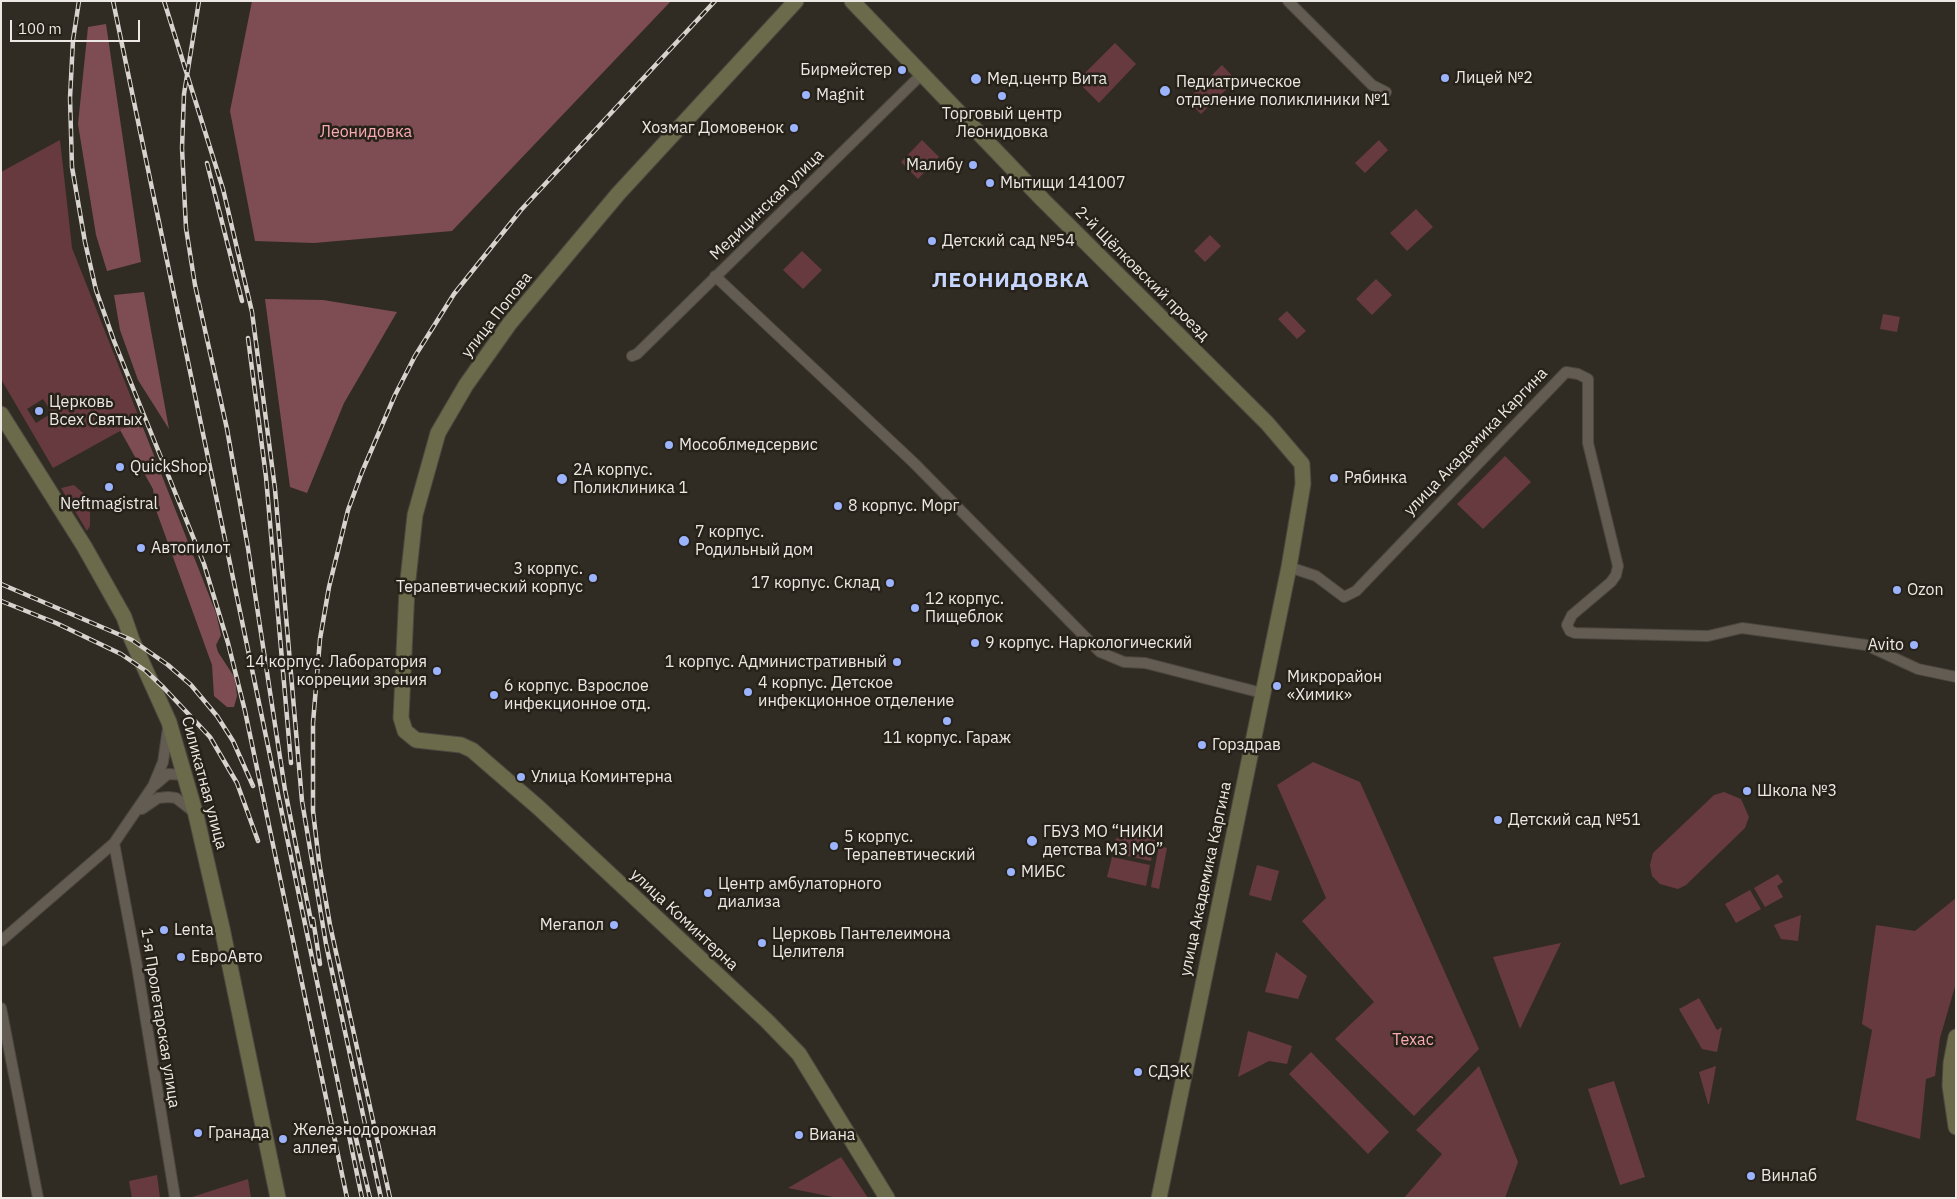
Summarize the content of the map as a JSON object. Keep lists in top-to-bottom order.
{
  "streets": {
    "street": [
      "Медицинская улица",
      "2-й Щёлковский проезд",
      "улица Попова",
      "улица Академика Каргина",
      "Силикатная улица",
      "улица Коминтерна",
      "1-я Пролетарская улица"
    ]
  },
  "crossings": [
    ["Медицинская улица", "2-й Щёлковский проезд"],
    ["2-й Щёлковский проезд", "улица Академика Каргина"],
    ["улица Попова", "улица Коминтерна"]
  ],
  "districts": ["ЛЕОНИДОВКА"],
  "parks": ["Леонидовка", "Техас"],
  "places": [
    "Бирмейстер",
    "Лицей №2",
    "Мед.центр Вита",
    "Педиатрическое отделение поликлиники №1",
    "Magnit",
    "Торговый центр Леонидовка",
    "Хозмаг Домовенок",
    "Малибу",
    "Мытищи 141007",
    "Детский сад №54",
    "Церковь Всех Святых",
    "Мособлмедсервис",
    "QuickShop",
    "Рябинка",
    "2А корпус. Поликлиника 1",
    "Neftmagistral",
    "8 корпус. Морг",
    "7 корпус. Родильный дом",
    "Автопилот",
    "3 корпус. Терапевтический корпус",
    "17 корпус. Склад",
    "Ozon",
    "12 корпус. Пищеблок",
    "9 корпус. Наркологический",
    "Avito",
    "1 корпус. Административный",
    "14 корпус. Лаборатория корреции зрения",
    "Микрорайон «Химик»",
    "4 корпус. Детское инфекционное отделение",
    "6 корпус. Взрослое инфекционное отд.",
    "11 корпус. Гараж",
    "Горздрав",
    "Улица Коминтерна",
    "Школа №3",
    "Детский сад №51",
    "ГБУЗ МО “НИКИ детства МЗ МО”",
    "5 корпус. Терапевтический",
    "МИБС",
    "Центр амбулаторного диализа",
    "Мегапол",
    "Lenta",
    "Церковь Пантелеимона Целителя",
    "ЕвроАвто",
    "СДЭК",
    "Гранада",
    "Виана",
    "Железнодорожная аллея",
    "Винлаб"
  ],
  "scale_bar": "100 m"
}
